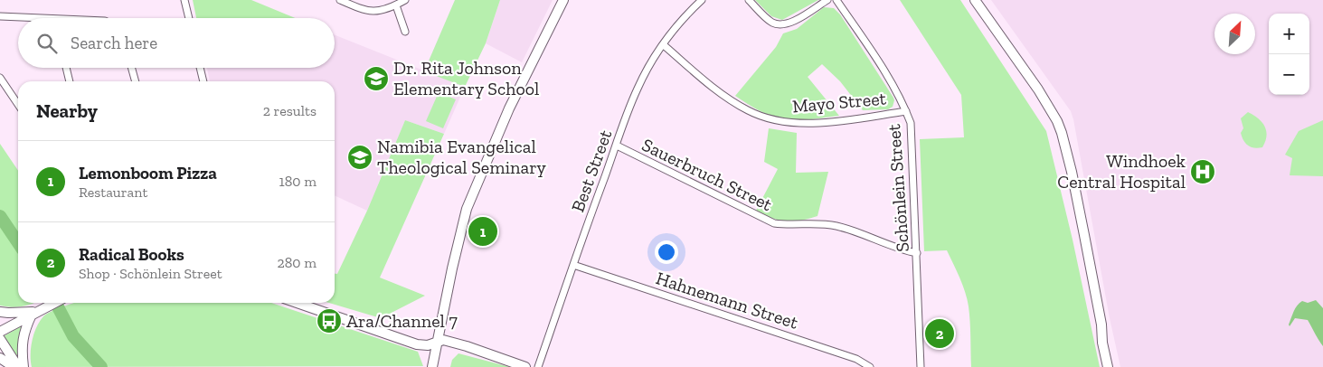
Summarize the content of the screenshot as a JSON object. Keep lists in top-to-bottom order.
{
  "streets": {
    "street": [
      "Mayo Street",
      "Best Street",
      "Sauerbruch Street",
      "Schönlein Street",
      "Hahnemann Street"
    ]
  },
  "crossings": [
    ["Mayo Street", "Best Street"],
    ["Mayo Street", "Schönlein Street"],
    ["Best Street", "Sauerbruch Street"],
    ["Best Street", "Hahnemann Street"],
    ["Sauerbruch Street", "Schönlein Street"]
  ],
  "places": {
    "school or university": ["Dr. Rita Johnson Elementary School", "Namibia Evangelical Theological Seminary"],
    "hospital": ["Windhoek Central Hospital"],
    "bus stop": ["Ara/Channel 7"]
  },
  "north": "top right",
  "page": {
    "map_buttons": ["+", "−"],
    "search": "Search here",
    "heading": ["Nearby", "2 results"],
    "list": [
      {
        "mark": "1",
        "name": "Lemonboom Pizza",
        "note": "Restaurant",
        "value": "180 m"
      },
      {
        "mark": "2",
        "name": "Radical Books",
        "note": "Shop · Schönlein Street",
        "value": "280 m"
      }
    ],
    "pins": ["1", "2"]
  }
}
